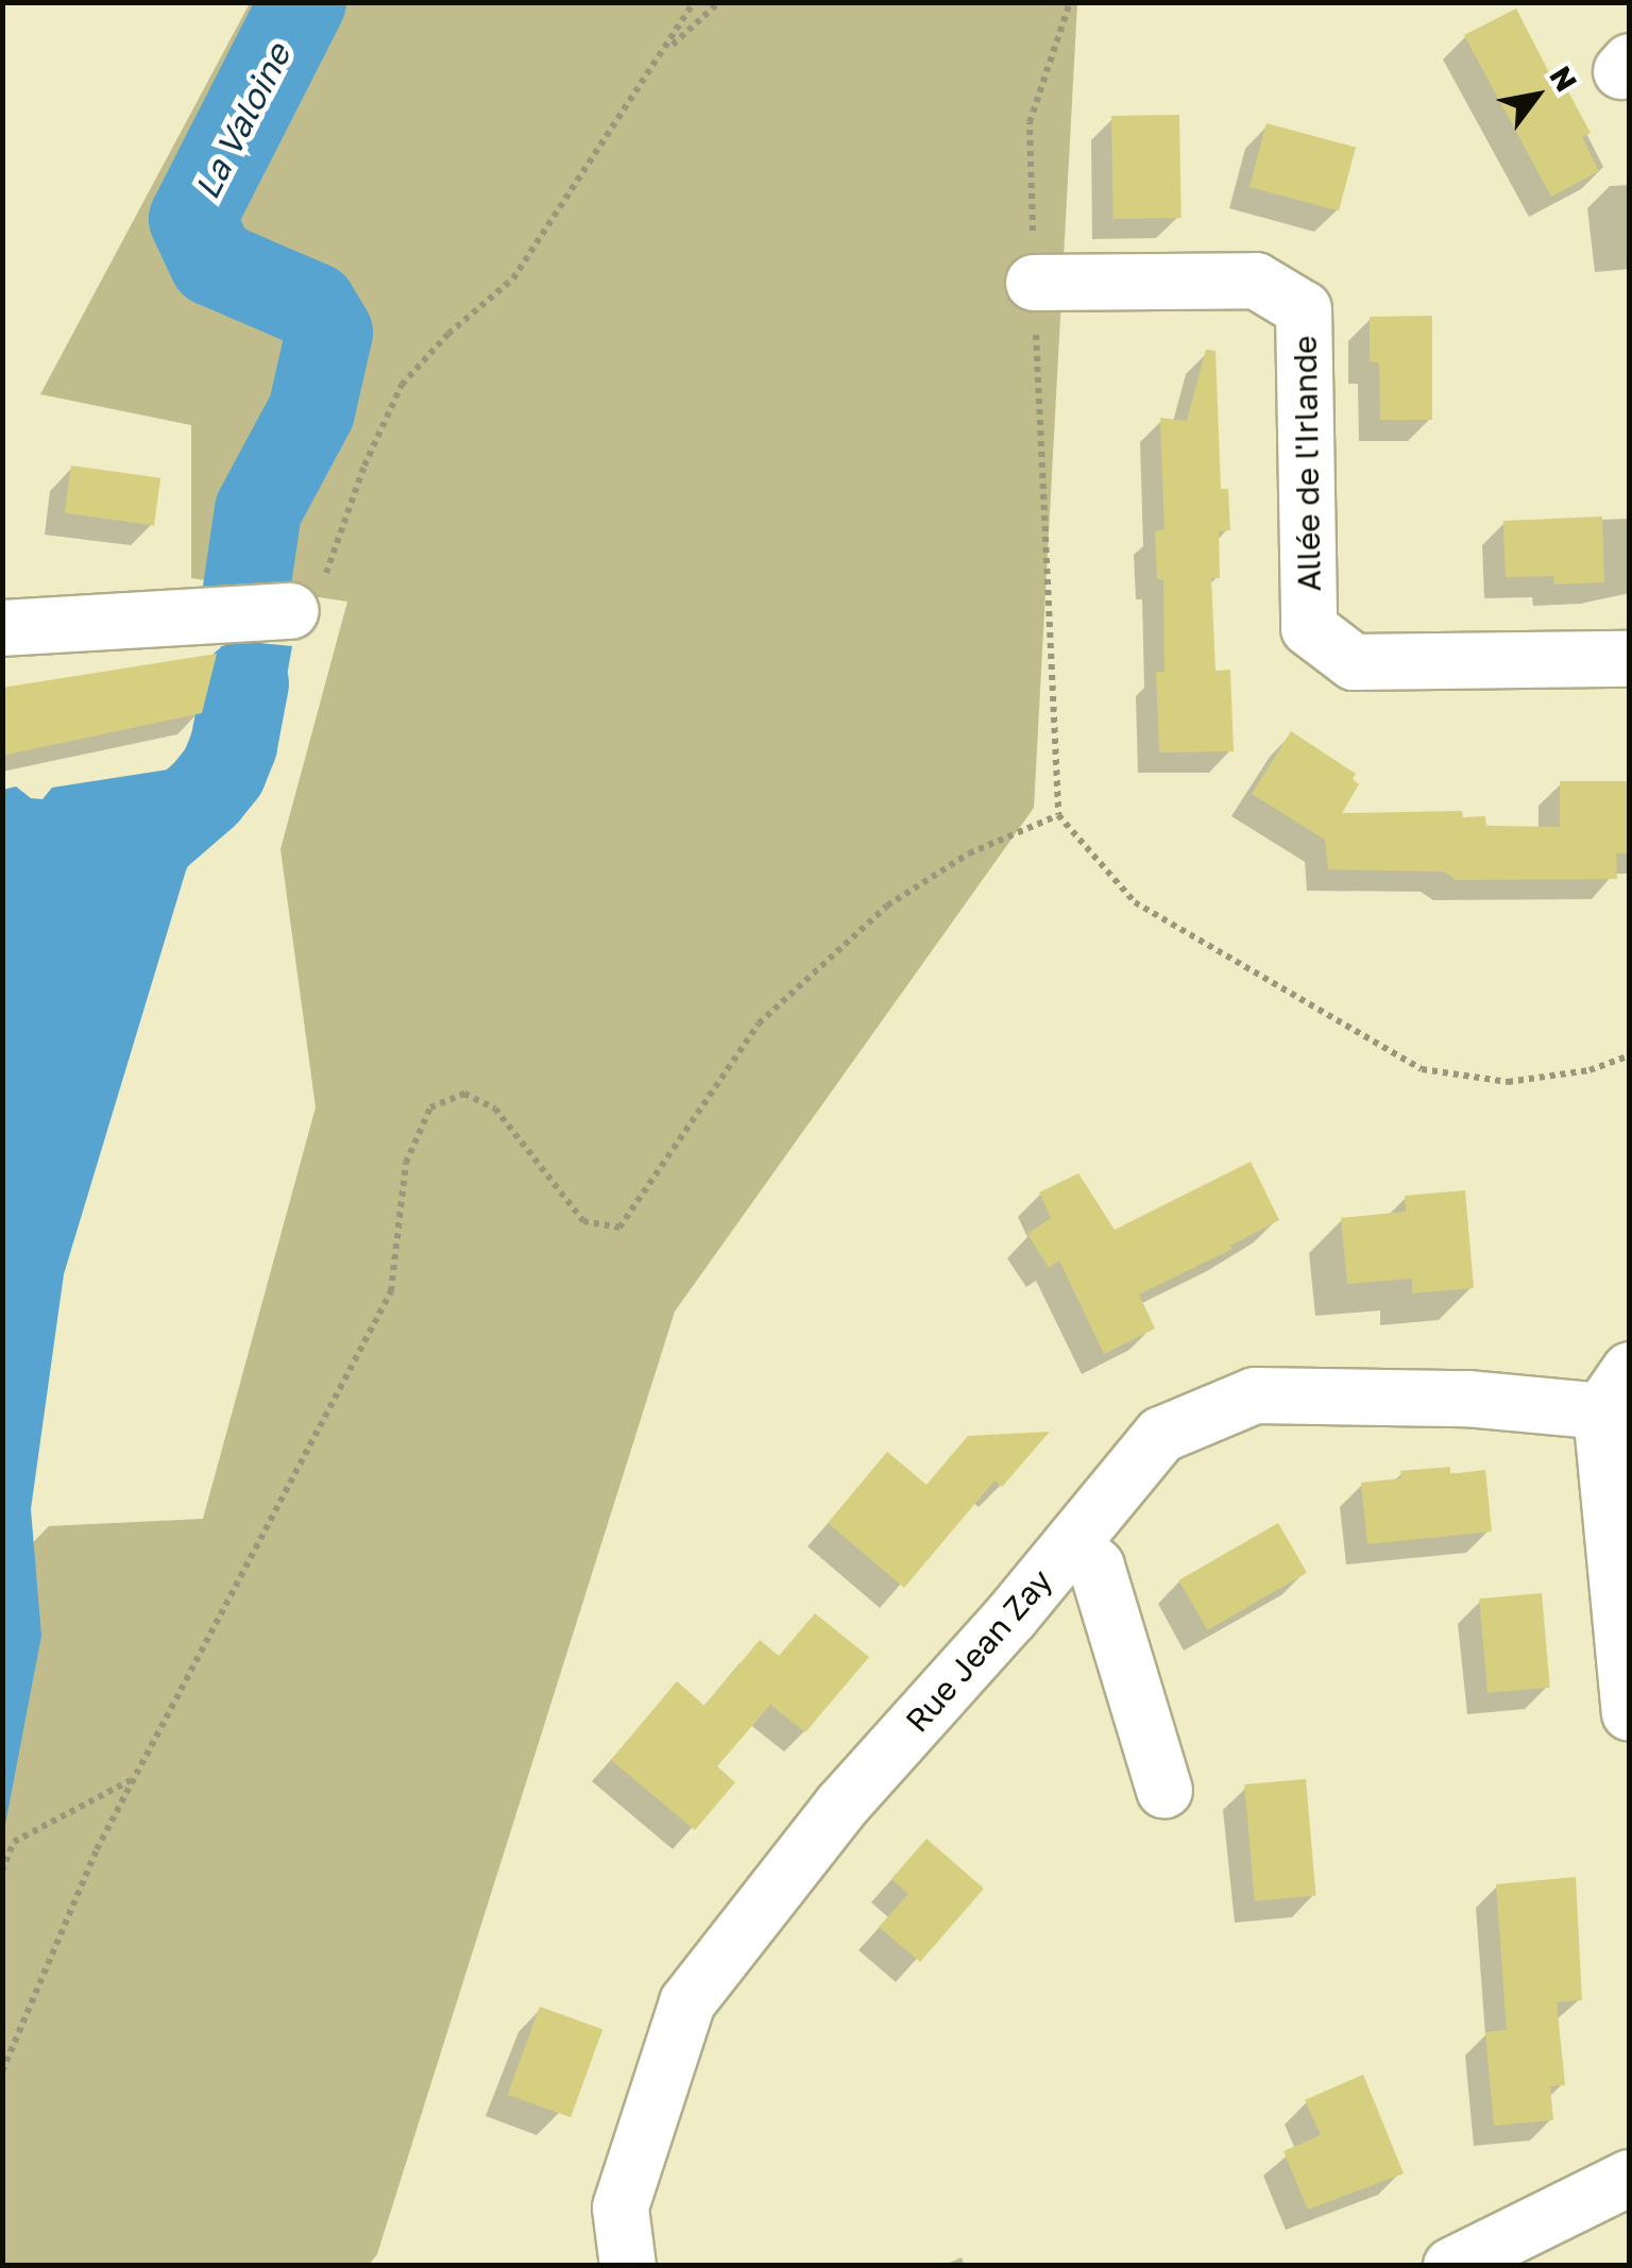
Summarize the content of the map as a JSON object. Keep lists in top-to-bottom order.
{
  "streets": {
    "street": ["Allée de l'Irlande", "Rue Jean Zay"]
  },
  "water": ["La Valoine"],
  "north": "top right"
}
